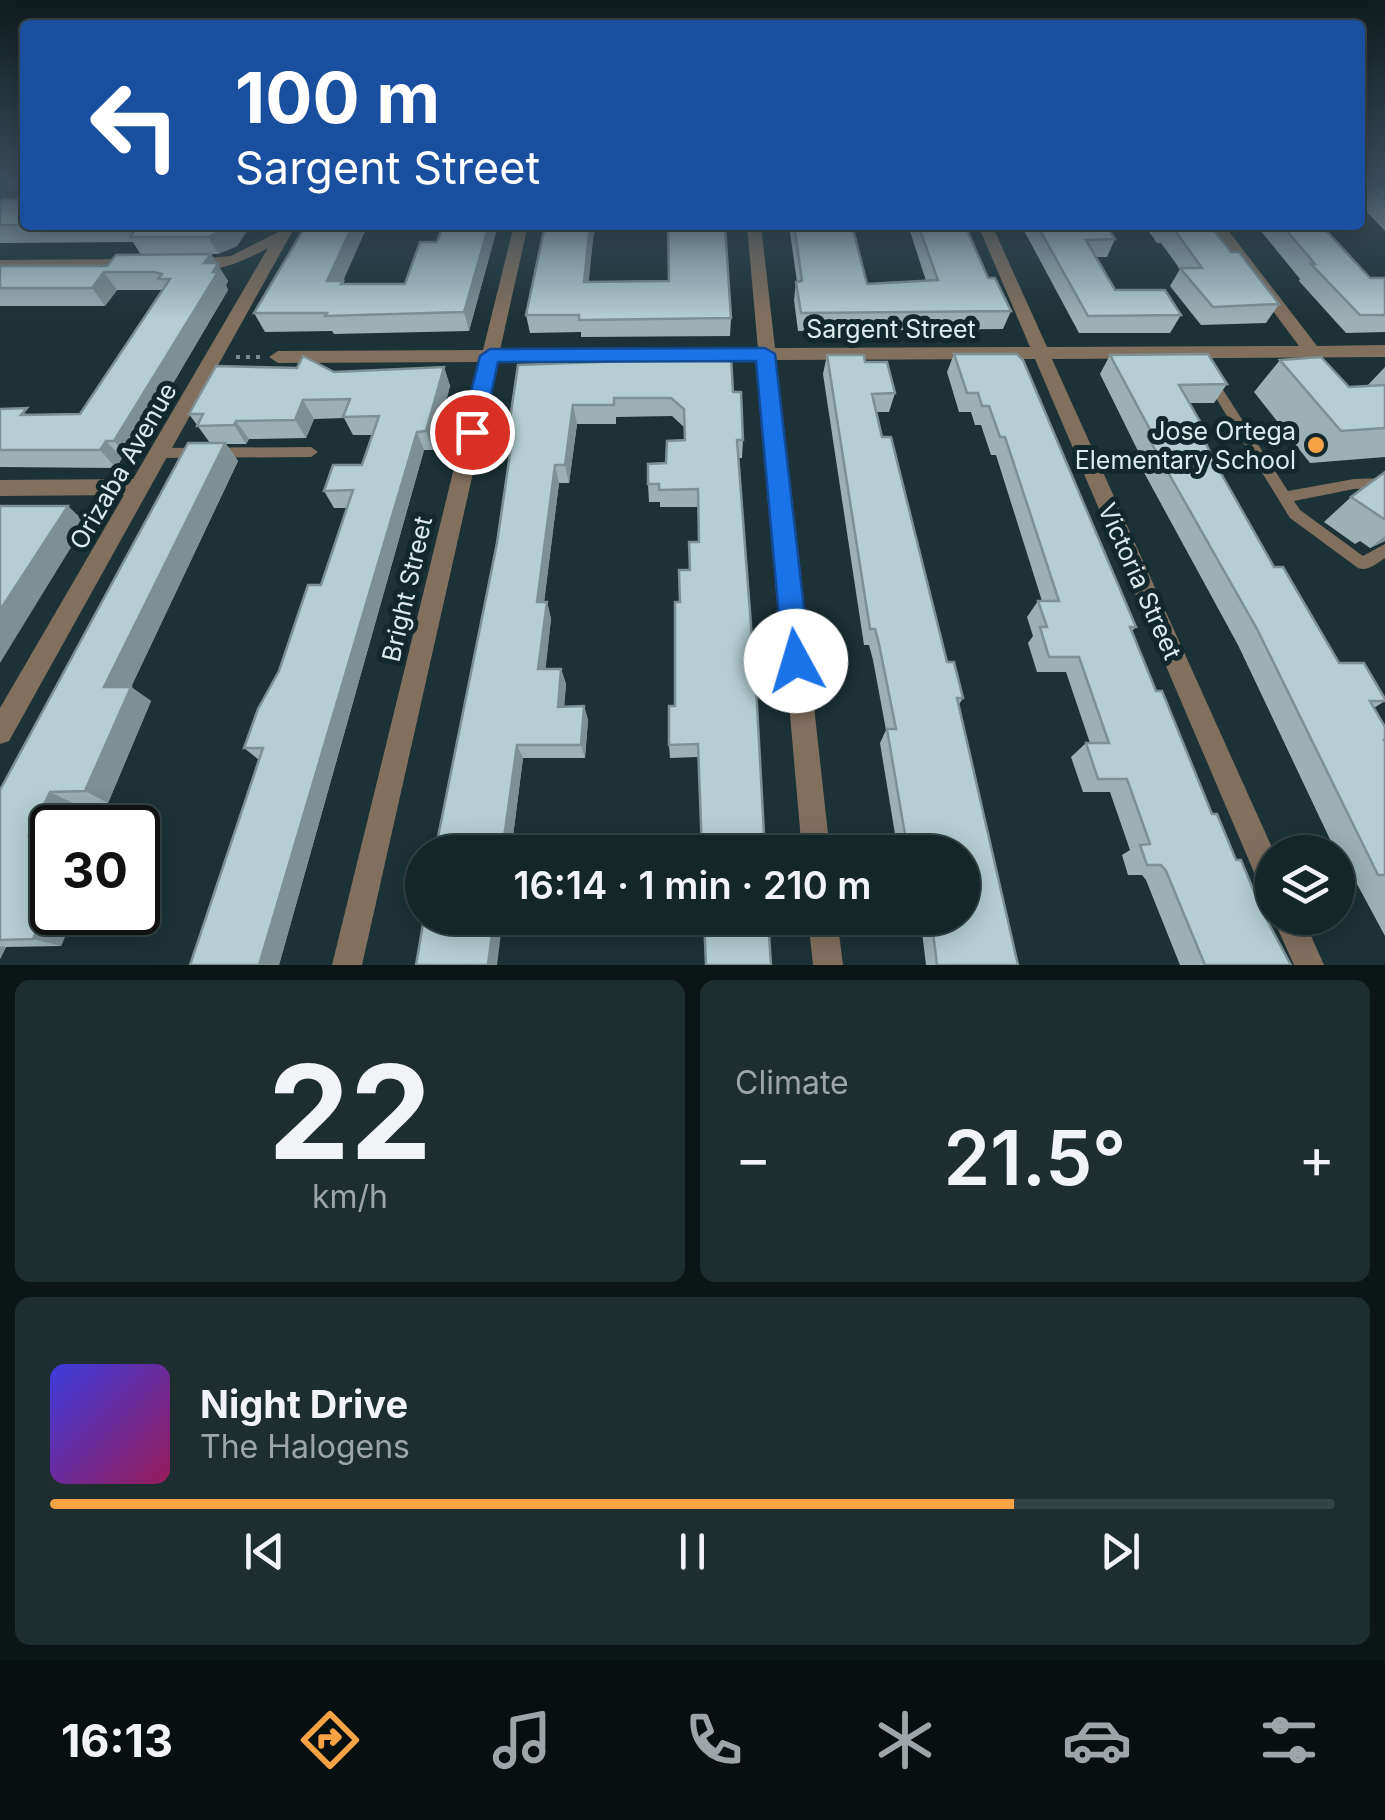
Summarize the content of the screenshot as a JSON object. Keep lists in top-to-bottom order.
{
  "streets": {
    "street": [
      "Sargent Street",
      "Orizaba Avenue",
      "Victoria Street",
      "Bright Street"
    ]
  },
  "crossings": [
    ["Sargent Street", "Victoria Street"],
    ["Sargent Street", "Bright Street"]
  ],
  "places": ["Jose Ortega Elementary School"],
  "page": {
    "turn": ["100 m", "Sargent Street"],
    "limit": "30",
    "trip": "16:14 · 1 min · 210 m",
    "tile": [
      ["22", "km/h"],
      "Climate"
    ],
    "heat": ["−", "21.5°", "+"],
    "song": ["Night Drive", "The Halogens"],
    "tabs": "16:13"
  }
}
